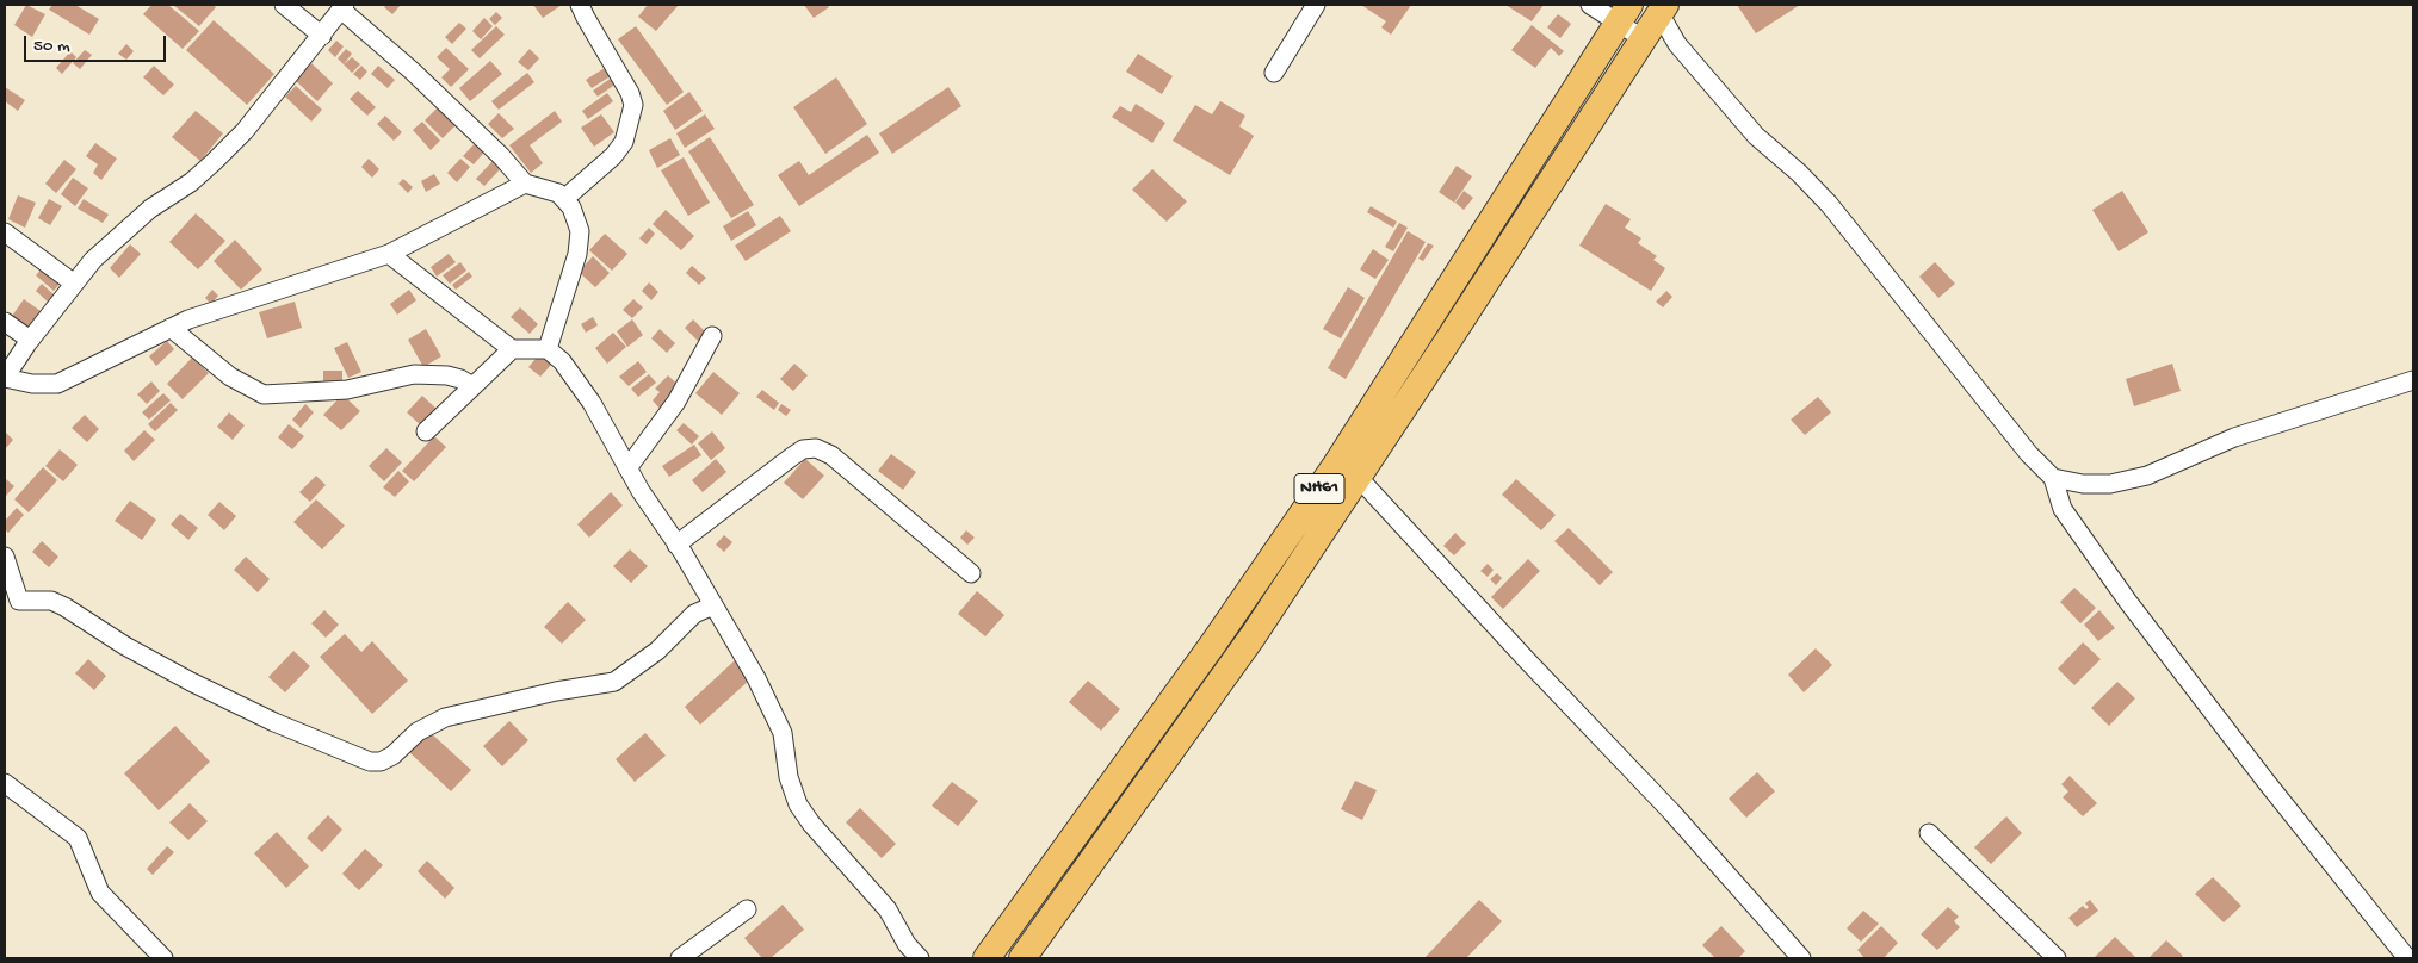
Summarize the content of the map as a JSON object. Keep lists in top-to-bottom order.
{
  "streets": {
    "highway": ["NH61"]
  },
  "scale_bar": "50 m"
}
